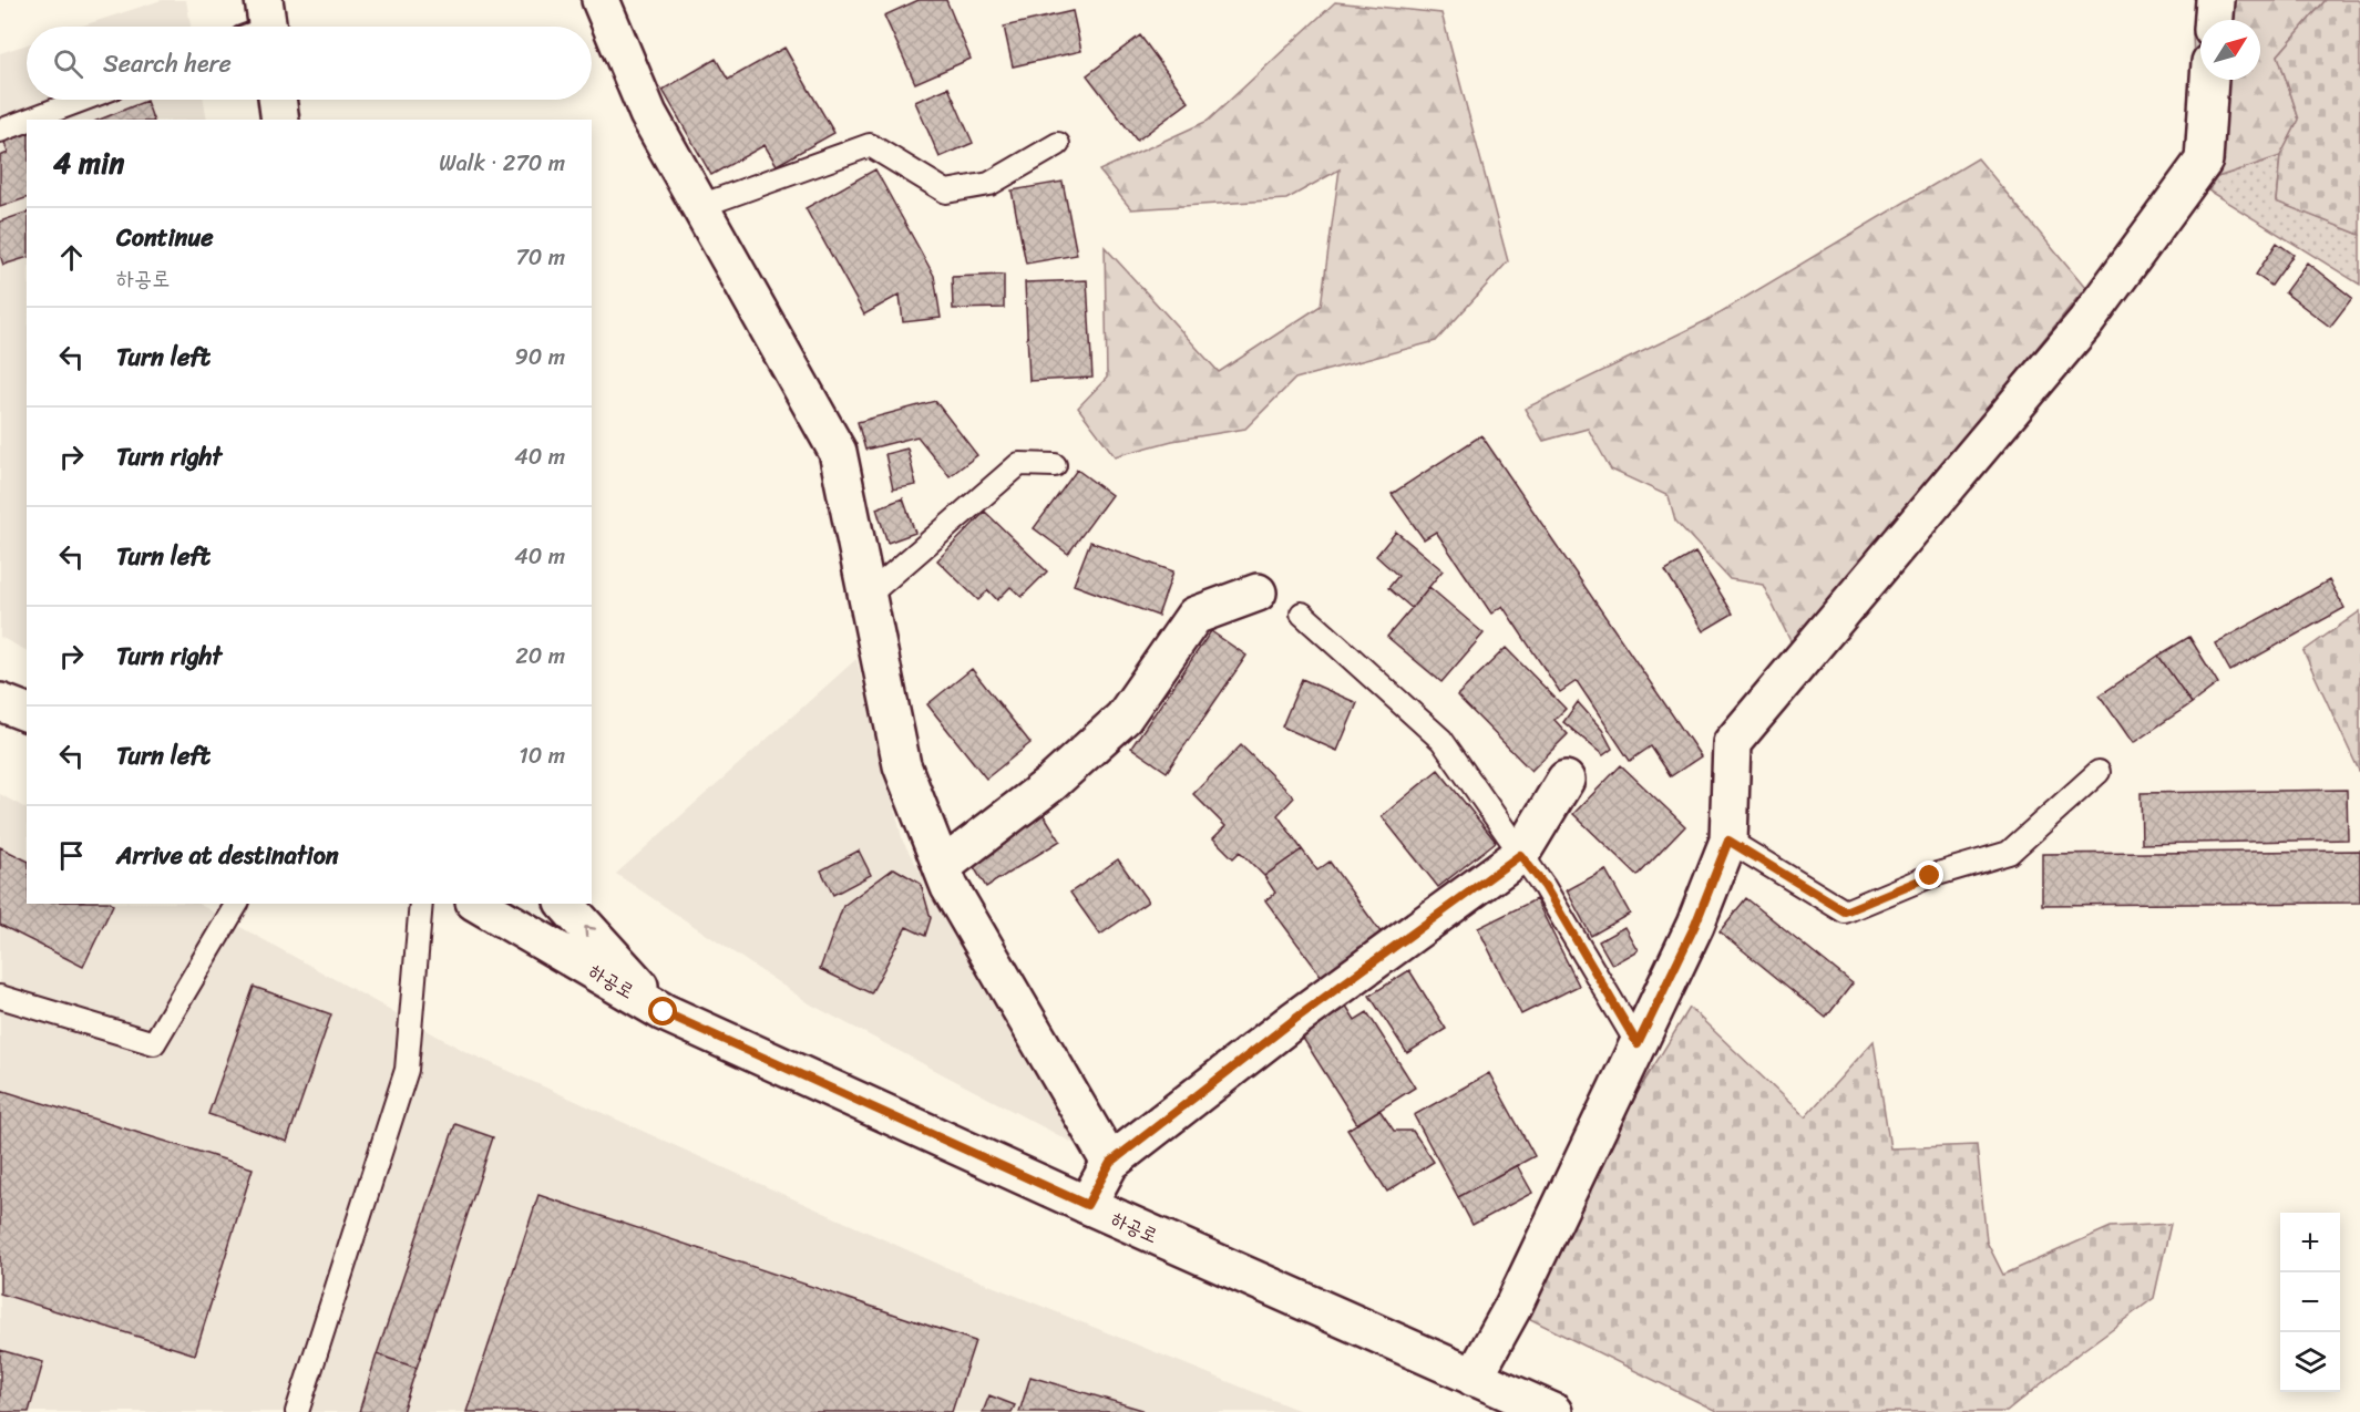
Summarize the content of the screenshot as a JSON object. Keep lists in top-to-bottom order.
{
  "streets": {
    "street": ["하공로"]
  },
  "north": "top right",
  "page": {
    "search": "Search here",
    "heading": ["4 min", "Walk · 270 m"],
    "list": [
      ["Continue", "하공로", "70 m"],
      ["Turn left", "90 m"],
      ["Turn right", "40 m"],
      ["Turn left", "40 m"],
      ["Turn right", "20 m"],
      ["Turn left", "10 m"],
      "Arrive at destination"
    ],
    "map_buttons": ["+", "−"]
  }
}
